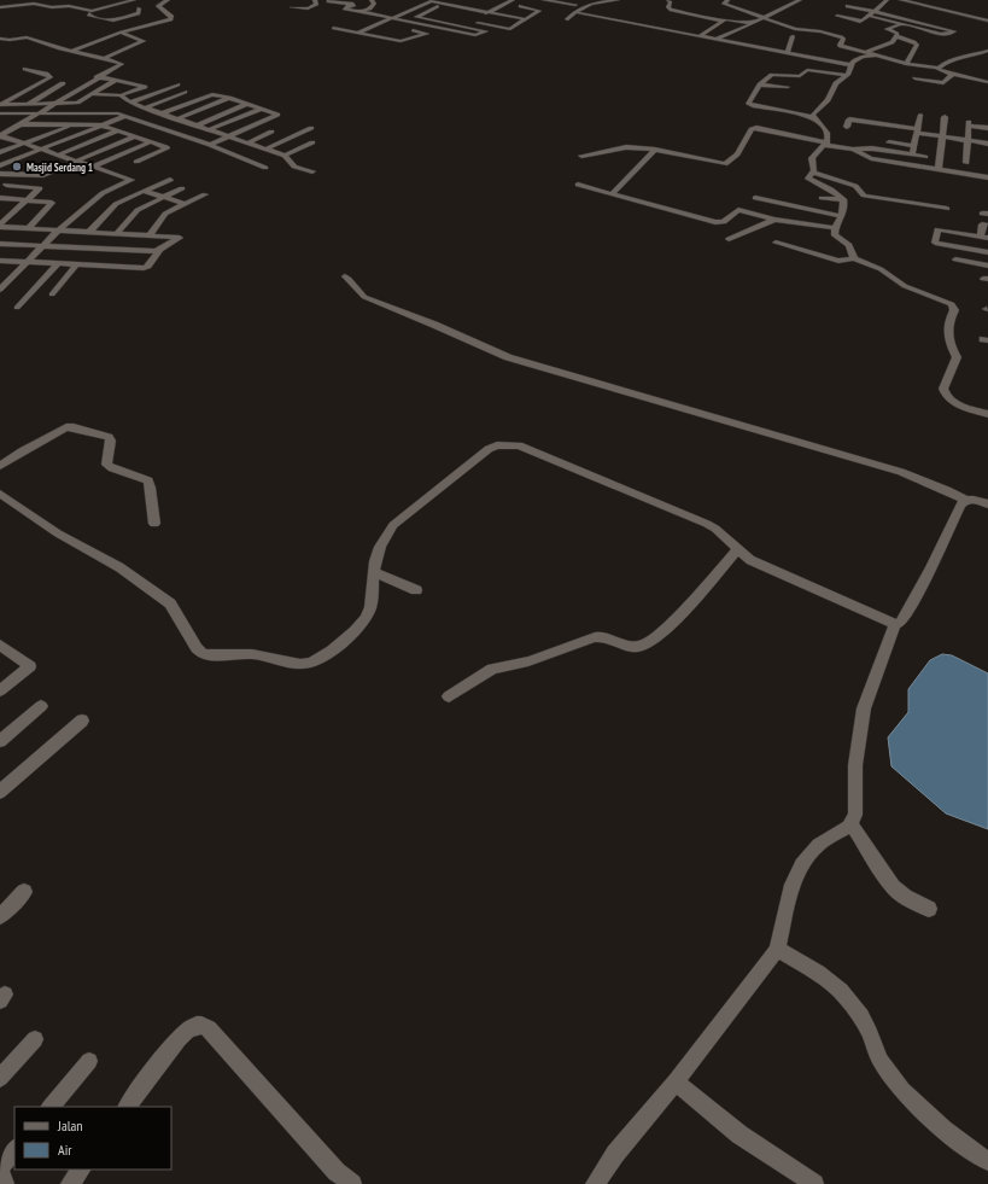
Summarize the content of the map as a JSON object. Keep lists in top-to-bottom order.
{
  "places": ["Masjid Serdang 1"],
  "legend": ["Jalan", "Air"]
}
